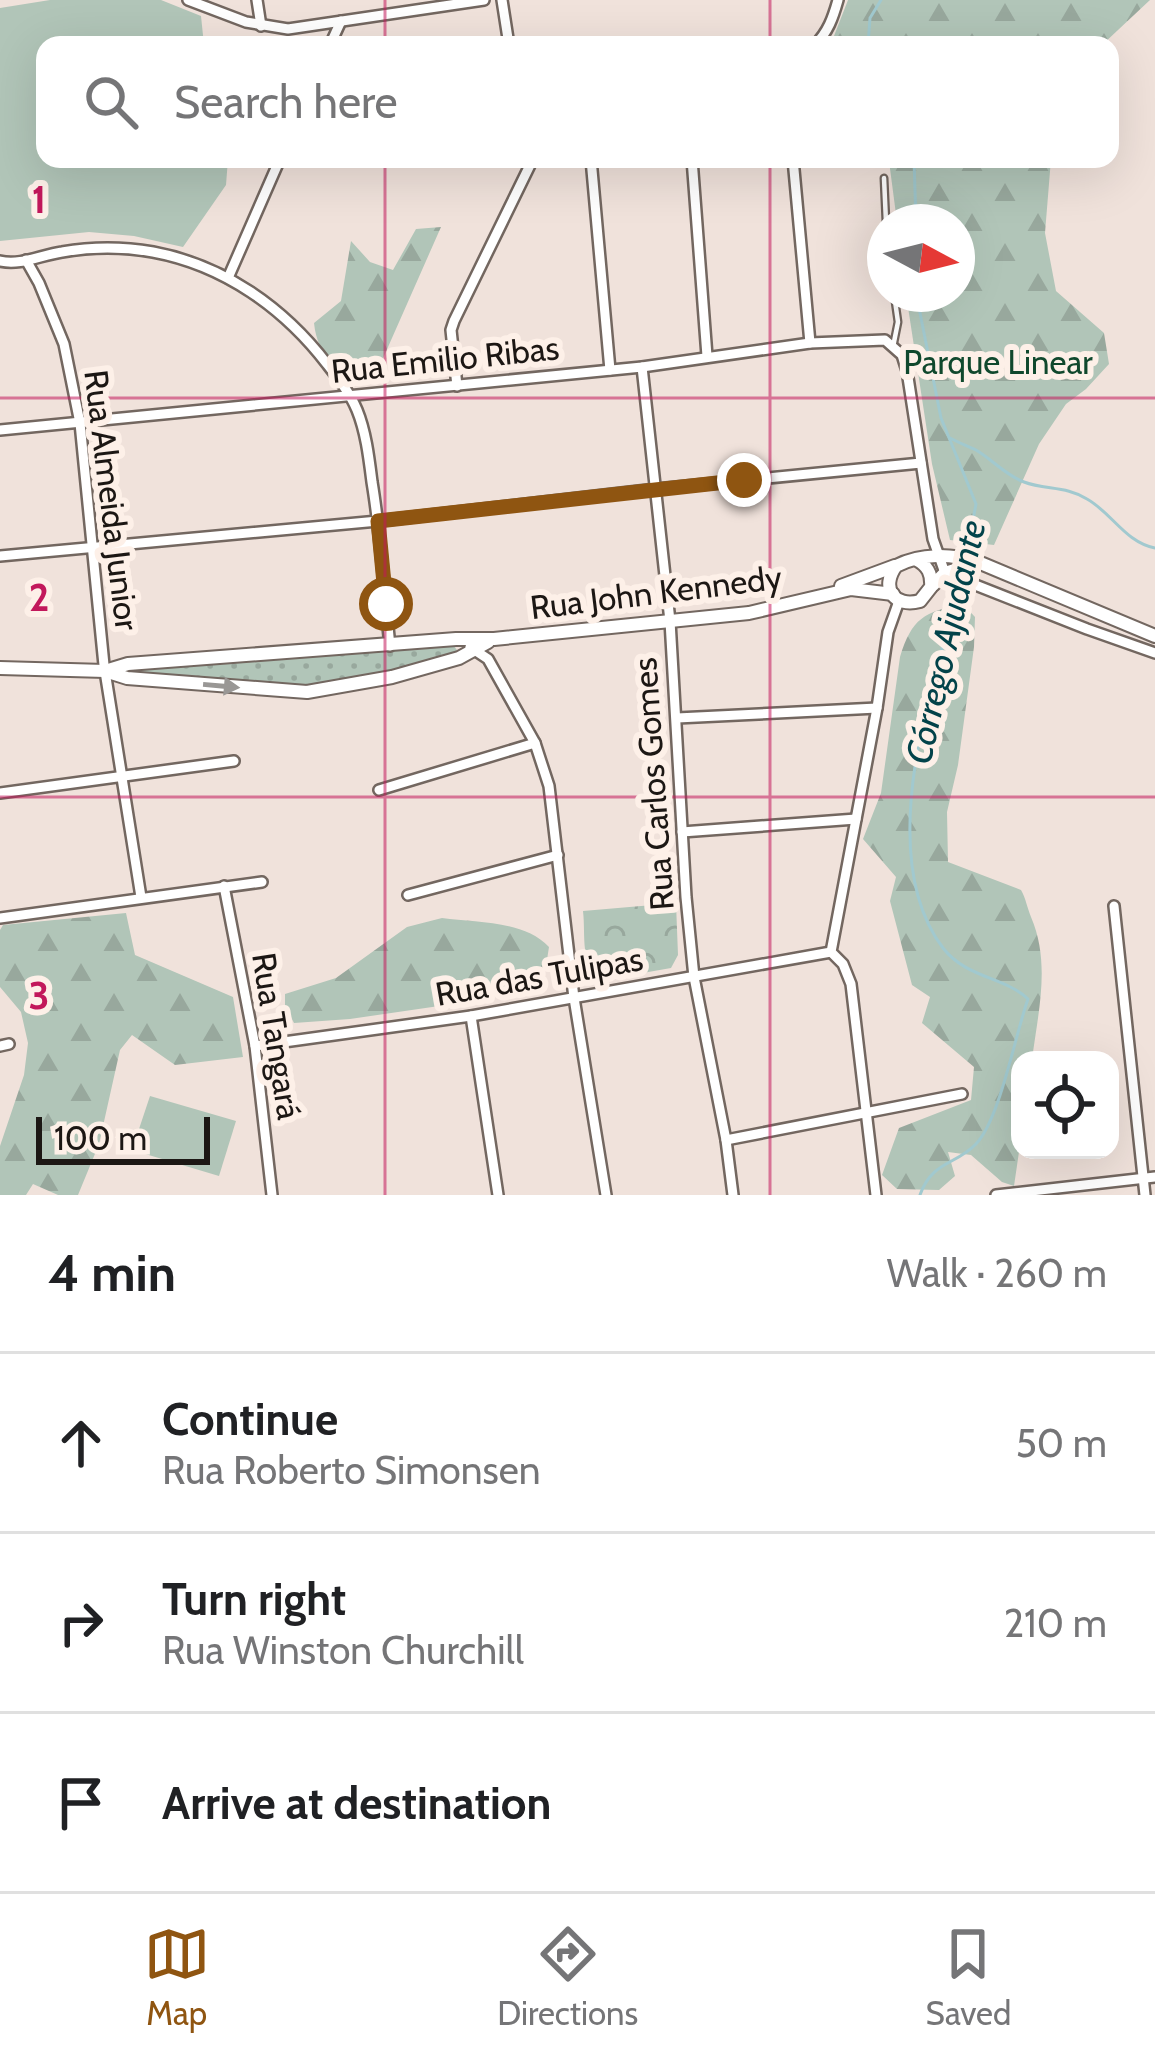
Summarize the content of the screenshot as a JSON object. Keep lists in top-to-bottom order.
{
  "streets": {
    "street": [
      "Rua Emilio Ribas",
      "Rua Almeida Junior",
      "Rua John Kennedy",
      "Rua Carlos Gomes",
      "Rua das Tulipas",
      "Rua Tangará"
    ]
  },
  "crossings": [
    ["Rua Emilio Ribas", "Rua Almeida Junior"],
    ["Rua Emilio Ribas", "Rua Carlos Gomes"],
    ["Rua Almeida Junior", "Rua John Kennedy"],
    ["Rua John Kennedy", "Rua Carlos Gomes"],
    ["Rua Carlos Gomes", "Rua das Tulipas"],
    ["Rua das Tulipas", "Rua Tangará"]
  ],
  "water": ["Córrego Ajudante"],
  "parks": ["Parque Linear"],
  "scale_bar": "100 m",
  "north": "right",
  "page": {
    "search": "Search here",
    "scale": "100 m",
    "heading": ["4 min", "Walk · 260 m"],
    "list": [
      ["Continue", "Rua Roberto Simonsen", "50 m"],
      ["Turn right", "Rua Winston Churchill", "210 m"],
      "Arrive at destination"
    ],
    "nav": ["Map", "Directions", "Saved"]
  },
  "grid": {
    "rows": ["1", "2", "3"]
  }
}
